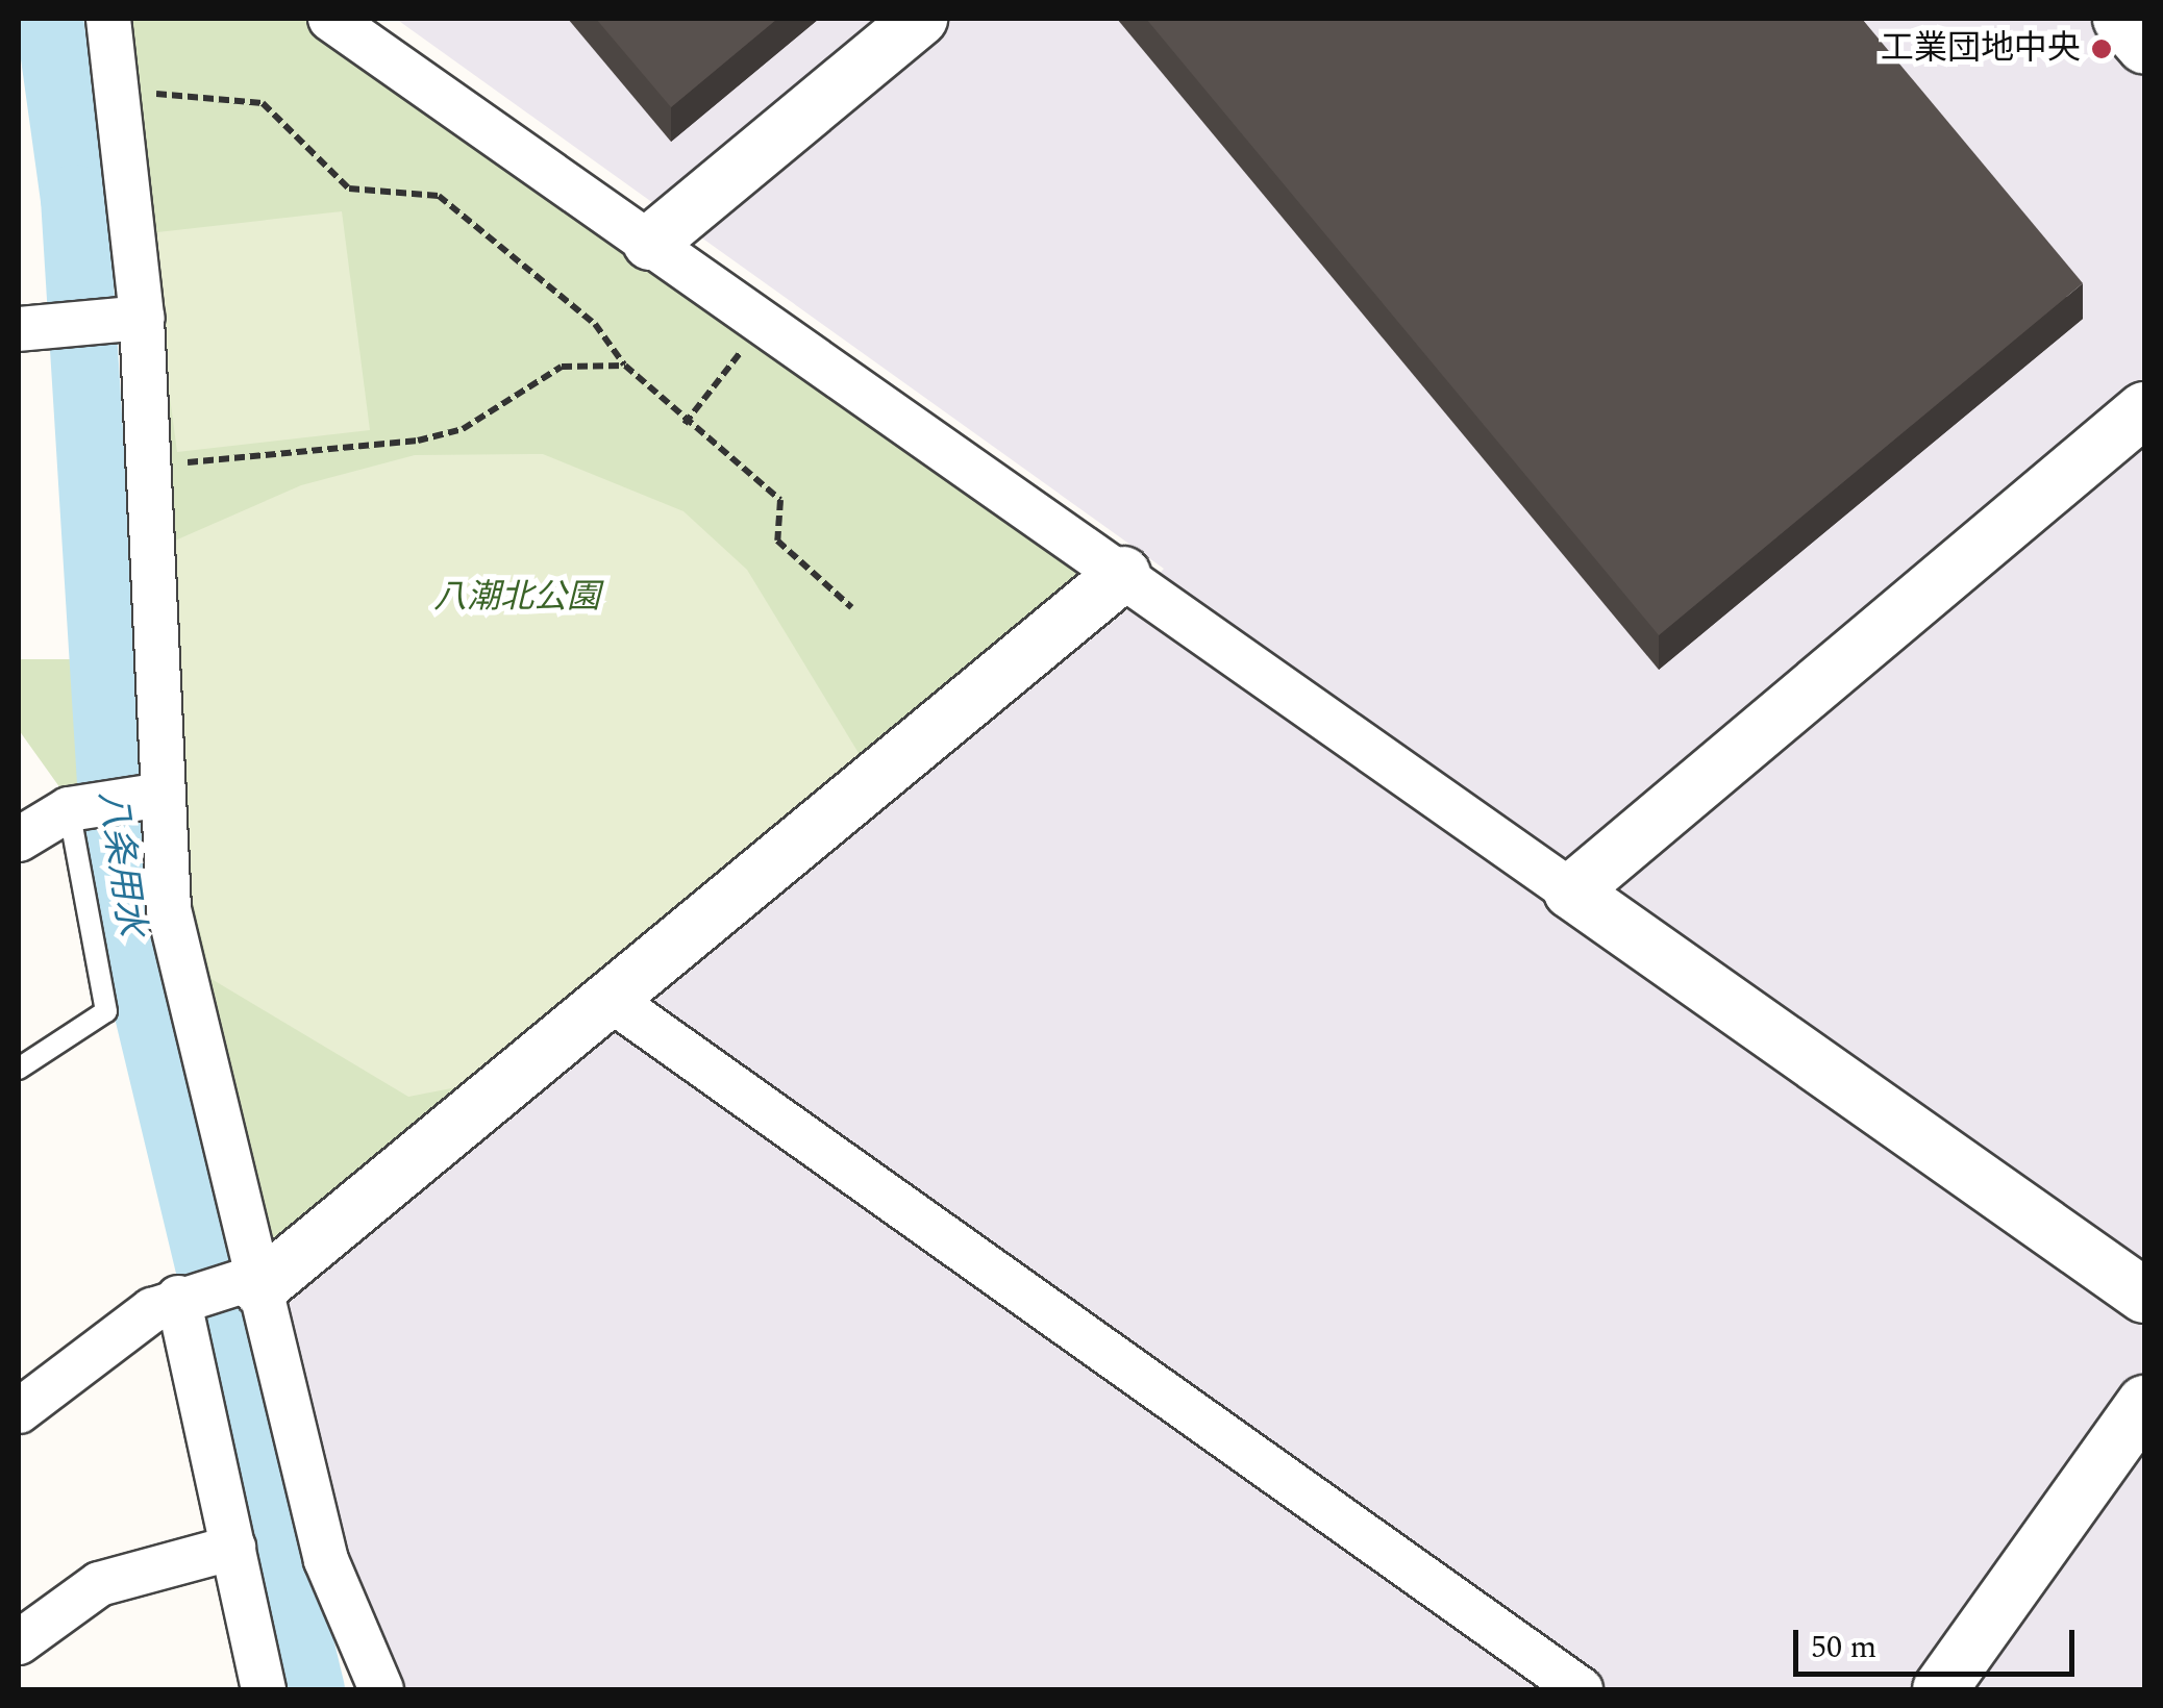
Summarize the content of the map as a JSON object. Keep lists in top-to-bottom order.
{
  "water": ["八条用水"],
  "parks": ["八潮北公園"],
  "places": ["工業団地中央"],
  "scale_bar": "50 m"
}
